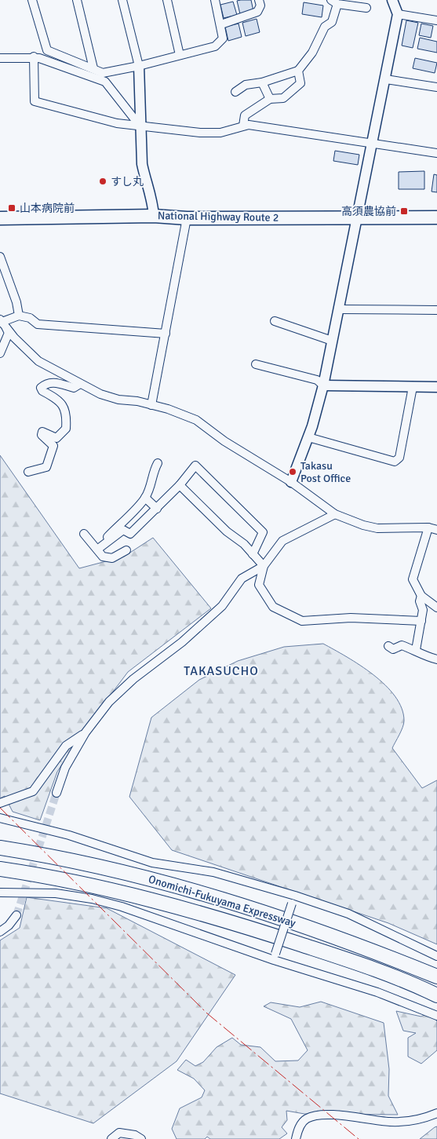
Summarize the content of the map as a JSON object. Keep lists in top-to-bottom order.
{
  "streets": {
    "highway": ["National Highway Route 2", "Onomichi-Fukuyama Expressway"]
  },
  "districts": ["TAKASUCHO"],
  "places": {
    "other": ["すし丸", "Takasu Post Office"],
    "transit": ["山本病院前", "高須農協前"]
  }
}
